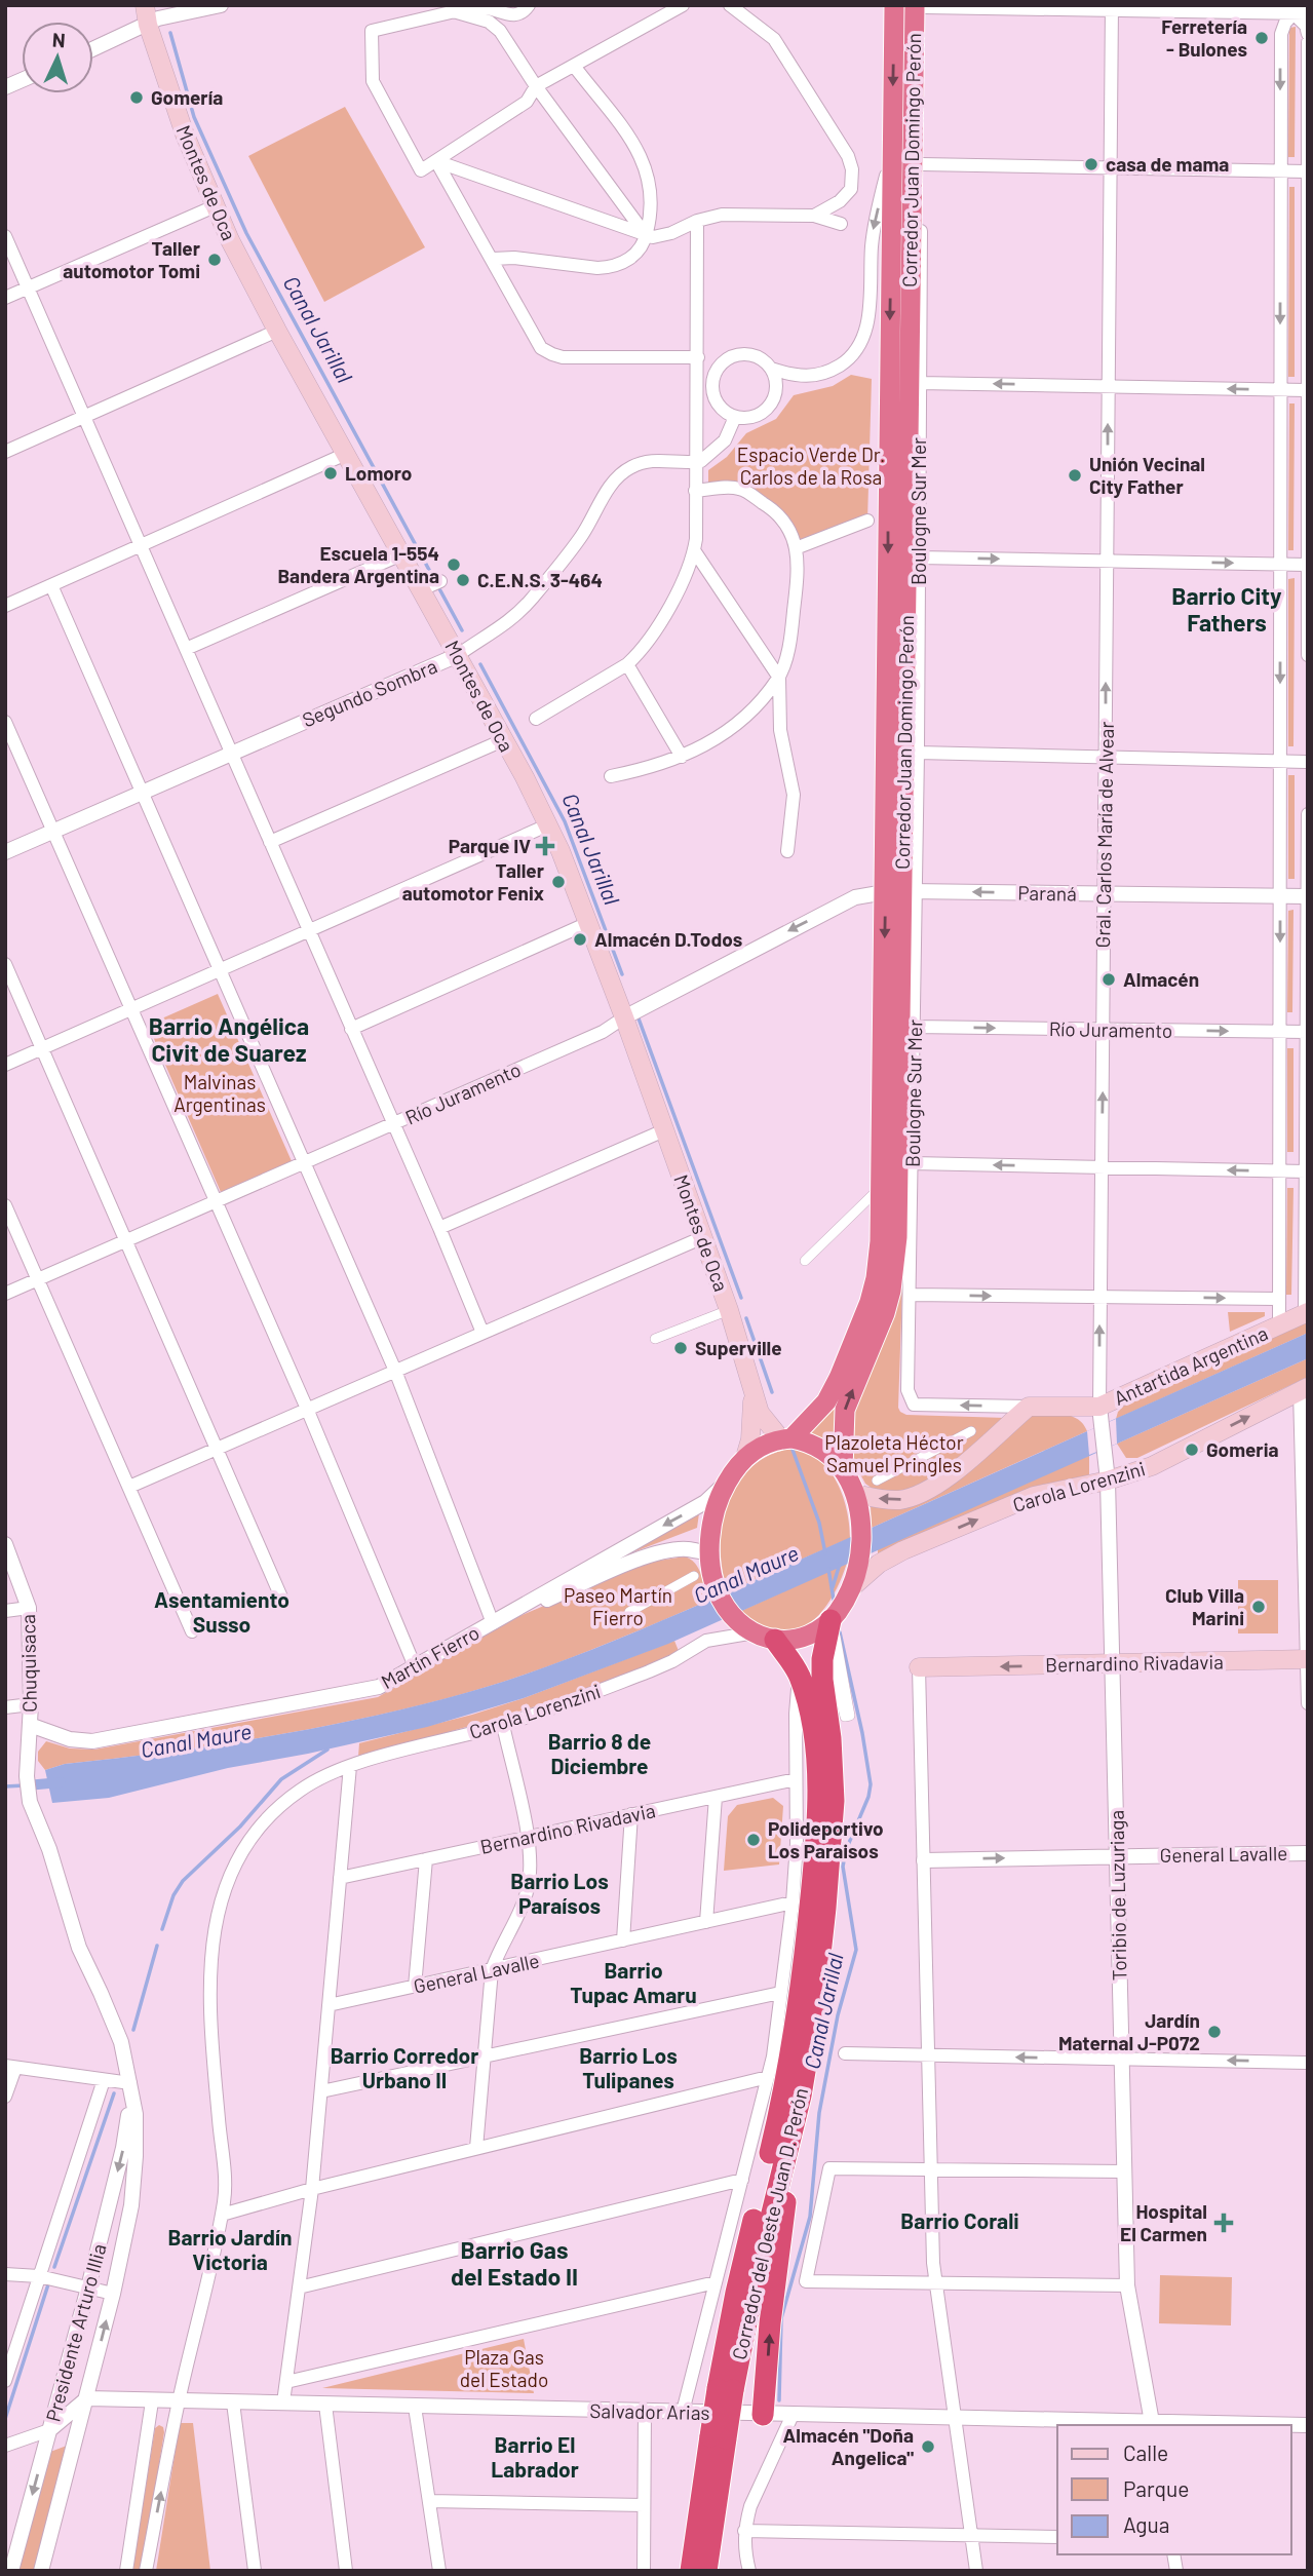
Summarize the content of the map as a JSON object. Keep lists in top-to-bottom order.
{
  "streets": {
    "highway": ["Corredor Juan Domingo Perón", "Corredor del Oeste Juan D. Perón"],
    "main road": [
      "Montes de Oca",
      "Antartida Argentina",
      "Carola Lorenzini",
      "Bernardino Rivadavia"
    ],
    "street": [
      "Boulogne Sur Mer",
      "Segundo Sombra",
      "Gral. Carlos María de Alvear",
      "Paraná",
      "Río Juramento",
      "Martín Fierro",
      "Chuquisaca",
      "General Lavalle",
      "Toribio de Luzuriaga",
      "Presidente Arturo Illia",
      "Salvador Arias"
    ]
  },
  "crossings": [
    ["Corredor Juan Domingo Perón", "Montes de Oca"],
    ["Corredor Juan Domingo Perón", "Boulogne Sur Mer"],
    ["Corredor Juan Domingo Perón", "Paraná"],
    ["Corredor Juan Domingo Perón", "Río Juramento"],
    ["Corredor Juan Domingo Perón", "Carola Lorenzini"],
    ["Corredor Juan Domingo Perón", "Martín Fierro"],
    ["Corredor Juan Domingo Perón", "Corredor del Oeste Juan D. Perón"],
    ["Montes de Oca", "Segundo Sombra"],
    ["Montes de Oca", "Río Juramento"],
    ["Montes de Oca", "Carola Lorenzini"],
    ["Montes de Oca", "Martín Fierro"],
    ["Montes de Oca", "Corredor del Oeste Juan D. Perón"],
    ["Boulogne Sur Mer", "Paraná"],
    ["Boulogne Sur Mer", "Río Juramento"],
    ["Boulogne Sur Mer", "Antartida Argentina"],
    ["Gral. Carlos María de Alvear", "Paraná"],
    ["Gral. Carlos María de Alvear", "Río Juramento"],
    ["Gral. Carlos María de Alvear", "Antartida Argentina"],
    ["Gral. Carlos María de Alvear", "Carola Lorenzini"],
    ["Gral. Carlos María de Alvear", "Bernardino Rivadavia"],
    ["Gral. Carlos María de Alvear", "Toribio de Luzuriaga"],
    ["Paraná", "Río Juramento"],
    ["Carola Lorenzini", "Martín Fierro"],
    ["Carola Lorenzini", "Corredor del Oeste Juan D. Perón"],
    ["Carola Lorenzini", "Salvador Arias"],
    ["Martín Fierro", "Chuquisaca"],
    ["Martín Fierro", "Corredor del Oeste Juan D. Perón"],
    ["Chuquisaca", "Presidente Arturo Illia"],
    ["Bernardino Rivadavia", "Toribio de Luzuriaga"],
    ["General Lavalle", "Toribio de Luzuriaga"],
    ["Toribio de Luzuriaga", "Salvador Arias"],
    ["Presidente Arturo Illia", "Salvador Arias"]
  ],
  "one_way": ["Gral. Carlos María de Alvear", "Paraná"],
  "districts": [
    "Barrio City Fathers",
    "Barrio Angélica Civit de Suarez",
    "Asentamiento Susso",
    "Barrio 8 de Diciembre",
    "Barrio Los Paraísos",
    "Barrio Tupac Amaru",
    "Barrio Corredor Urbano II",
    "Barrio Los Tulipanes",
    "Barrio Corali",
    "Barrio Jardín Victoria",
    "Barrio Gas del Estado II",
    "Barrio El Labrador"
  ],
  "water": ["Canal Jarillal", "Canal Maure"],
  "parks": [
    "Espacio Verde Dr. Carlos de la Rosa",
    "Malvinas Argentinas",
    "Plazoleta Héctor Samuel Pringles",
    "Paseo Martín Fierro",
    "Plaza Gas del Estado"
  ],
  "places": {
    "other": [
      "Ferretería - Bulones",
      "Gomería",
      "casa de mama",
      "Taller automotor Tomi",
      "Lomoro",
      "Unión Vecinal City Father",
      "Escuela 1-554 Bandera Argentina",
      "C.E.N.S. 3-464",
      "Taller automotor Fenix",
      "Almacén D.Todos",
      "Almacén",
      "Superville",
      "Gomeria",
      "Club Villa Marini",
      "Polideportivo Los Paraisos",
      "Jardín Maternal J-P072",
      "Almacén \"Doña Angelica\""
    ],
    "health": ["Parque IV", "Hospital El Carmen"]
  },
  "legend": ["Calle", "Parque", "Agua"],
  "north": "top"
}
